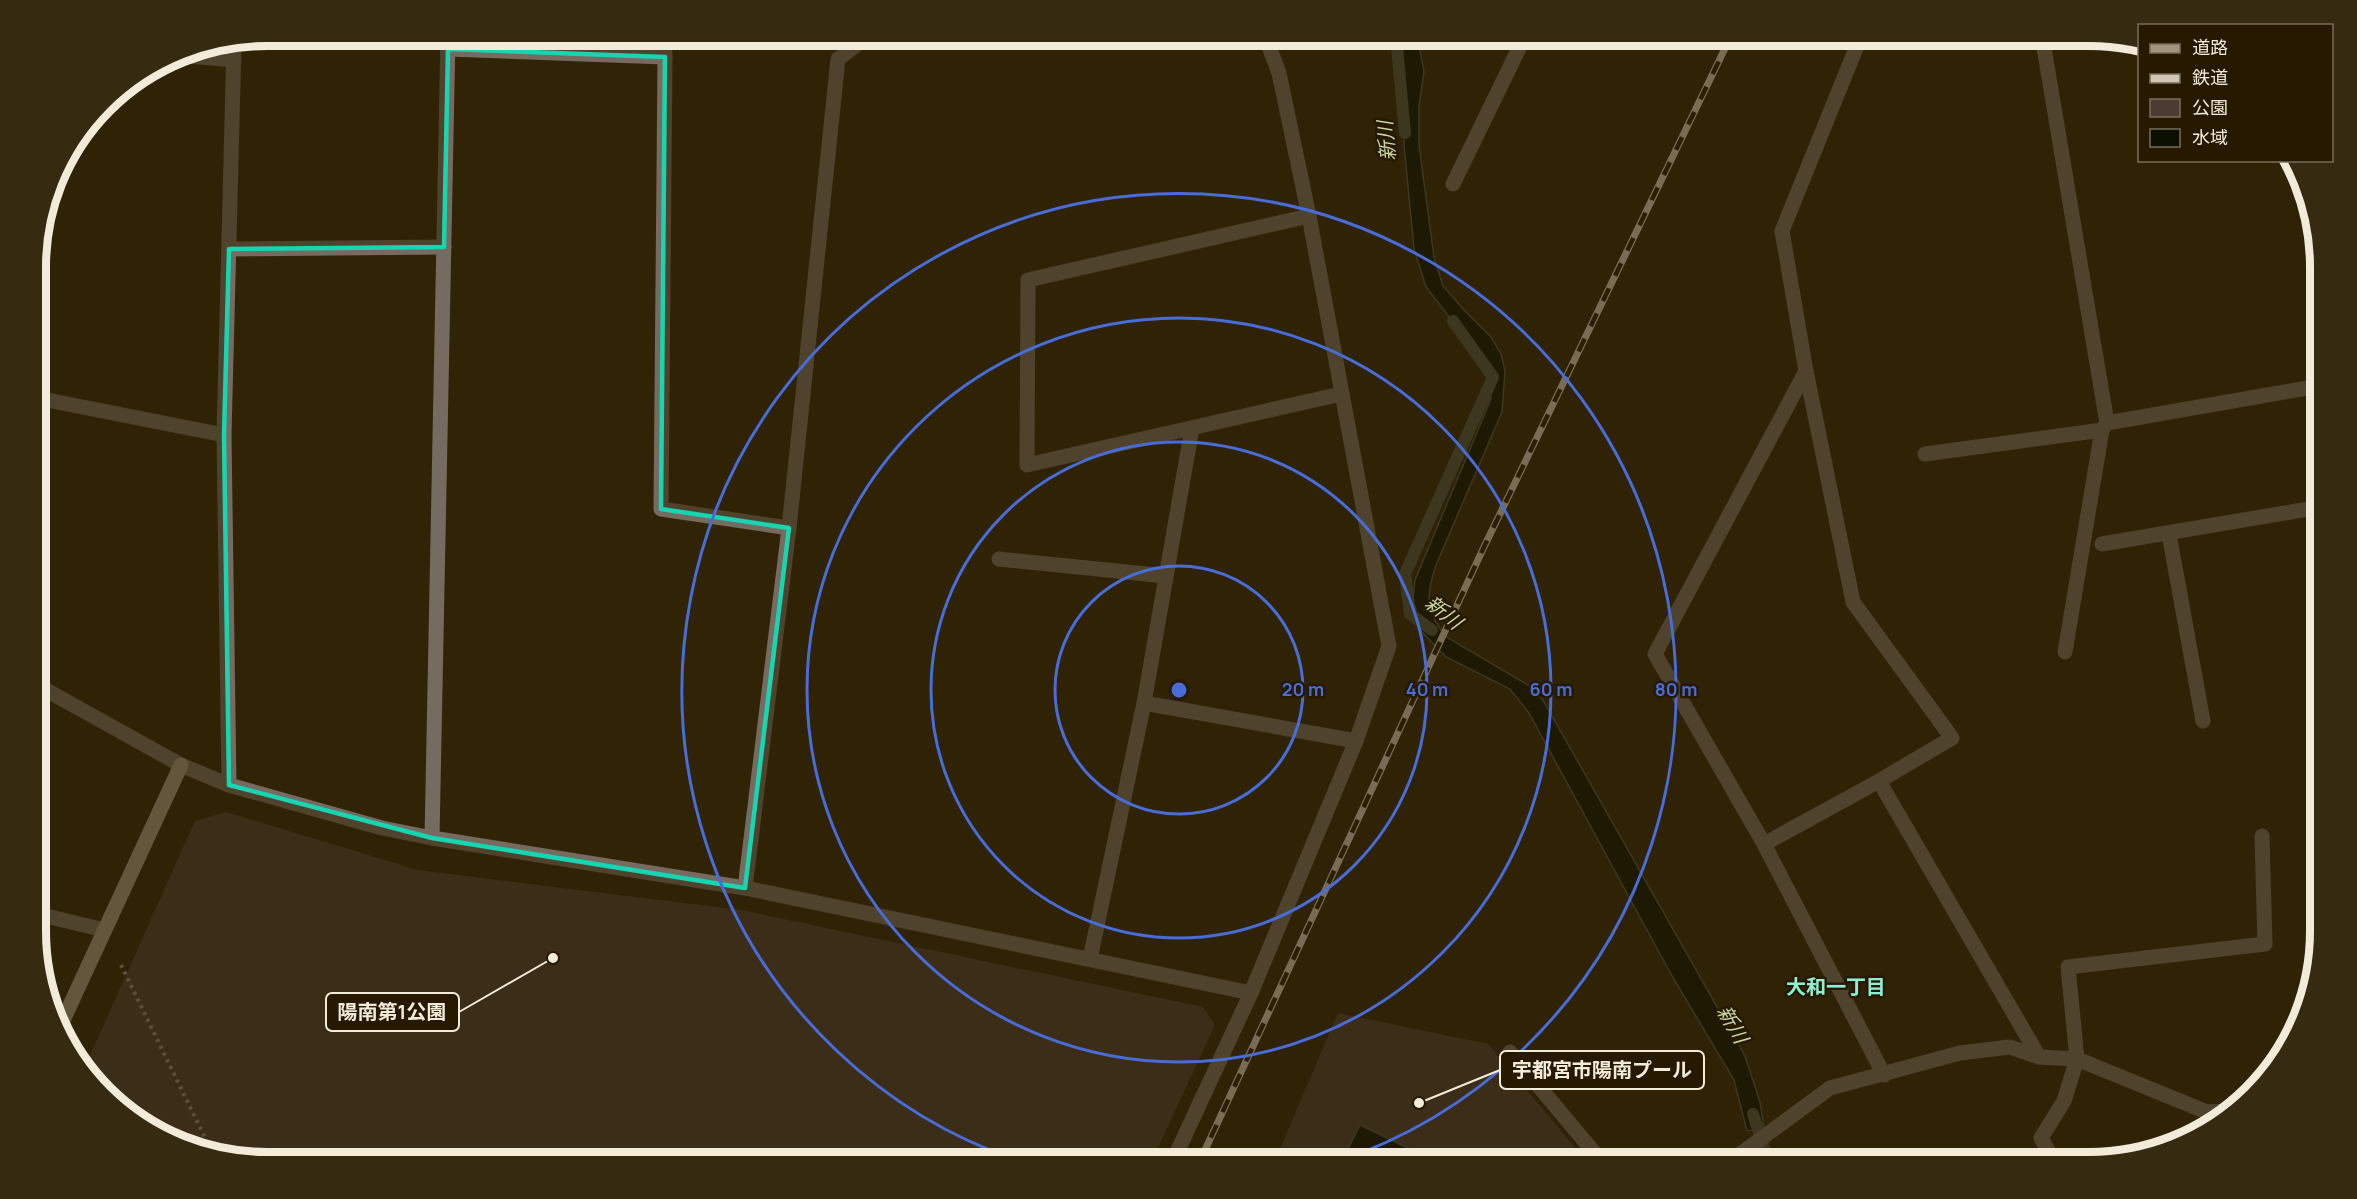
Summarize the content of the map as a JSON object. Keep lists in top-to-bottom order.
{
  "districts": ["大和一丁目"],
  "water": ["新川"],
  "places": ["陽南第1公園", "宇都宮市陽南プール"],
  "legend": [
    "道路",
    "鉄道",
    "公園",
    "水域"
  ],
  "rings": [
    "20 m",
    "40 m",
    "60 m",
    "80 m"
  ]
}
